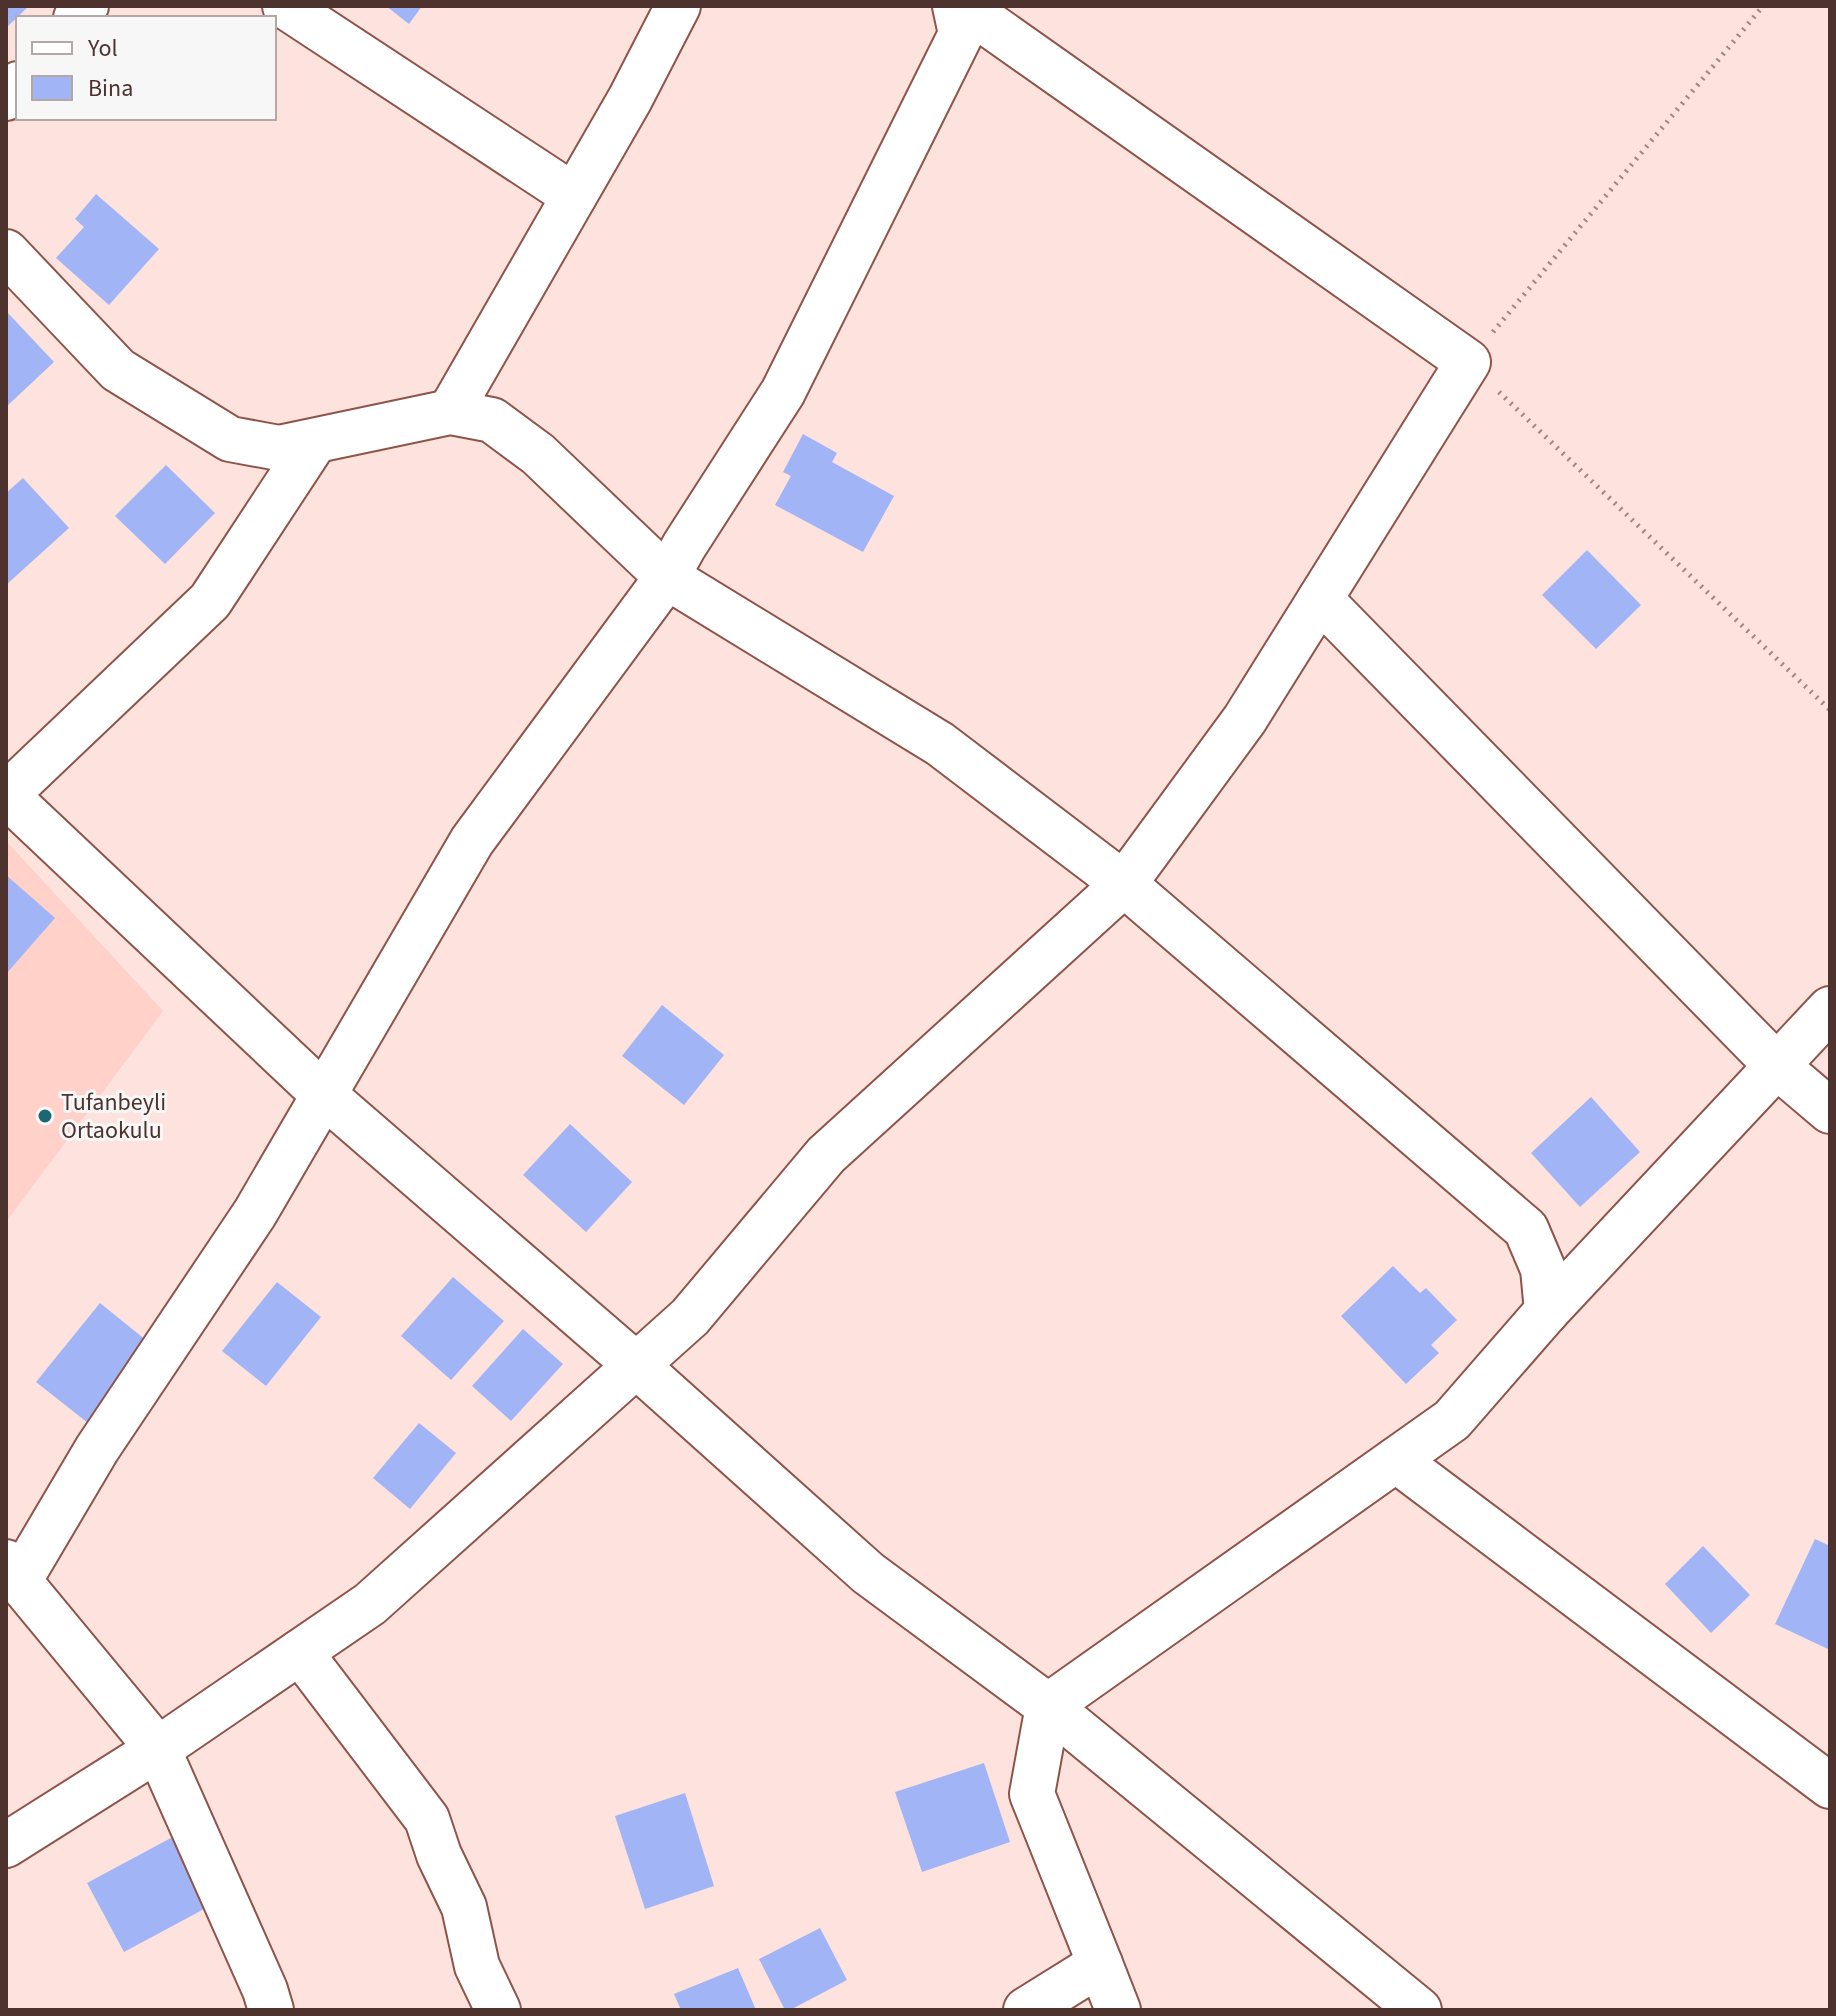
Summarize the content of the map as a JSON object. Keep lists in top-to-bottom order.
{
  "places": ["Tufanbeyli Ortaokulu"],
  "legend": ["Yol", "Bina"]
}
